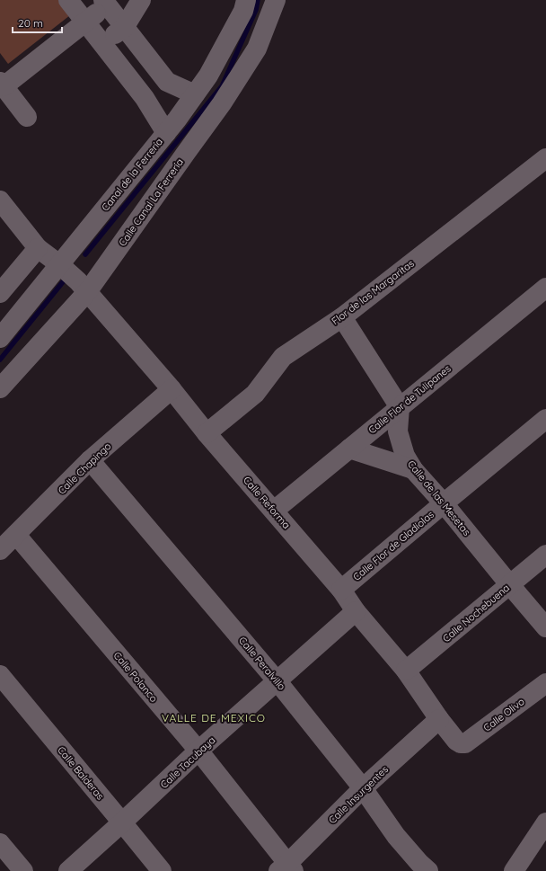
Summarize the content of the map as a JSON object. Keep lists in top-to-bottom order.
{
  "streets": {
    "street": [
      "Canal de la Ferrería",
      "Calle Canal La Ferrería",
      "Flor de las Margaritas",
      "Calle Flor de Tulipanes",
      "Calle Chapingo",
      "Calle de las Mesetas",
      "Calle Reforma",
      "Calle Flor de Gladiolas",
      "Calle Nochebuena",
      "Calle Peralvillo",
      "Calle Polanco",
      "Calle Olivo",
      "Calle Tacubaya",
      "Calle Balderas",
      "Calle Insurgentes"
    ]
  },
  "crossings": [
    ["Canal de la Ferrería", "Calle Reforma"],
    ["Calle Canal La Ferrería", "Calle Reforma"],
    ["Flor de las Margaritas", "Calle Reforma"],
    ["Calle Flor de Tulipanes", "Calle de las Mesetas"],
    ["Calle Flor de Tulipanes", "Calle Reforma"],
    ["Calle Chapingo", "Calle Reforma"],
    ["Calle Chapingo", "Calle Peralvillo"],
    ["Calle Chapingo", "Calle Polanco"],
    ["Calle de las Mesetas", "Calle Flor de Gladiolas"],
    ["Calle de las Mesetas", "Calle Nochebuena"],
    ["Calle Reforma", "Calle Flor de Gladiolas"],
    ["Calle Reforma", "Calle Nochebuena"],
    ["Calle Reforma", "Calle Olivo"],
    ["Calle Reforma", "Calle Tacubaya"],
    ["Calle Reforma", "Calle Insurgentes"],
    ["Calle Peralvillo", "Calle Tacubaya"],
    ["Calle Peralvillo", "Calle Insurgentes"],
    ["Calle Polanco", "Calle Tacubaya"],
    ["Calle Polanco", "Calle Insurgentes"],
    ["Calle Tacubaya", "Calle Balderas"]
  ],
  "districts": ["VALLE DE MEXICO"],
  "scale_bar": "20 m"
}
